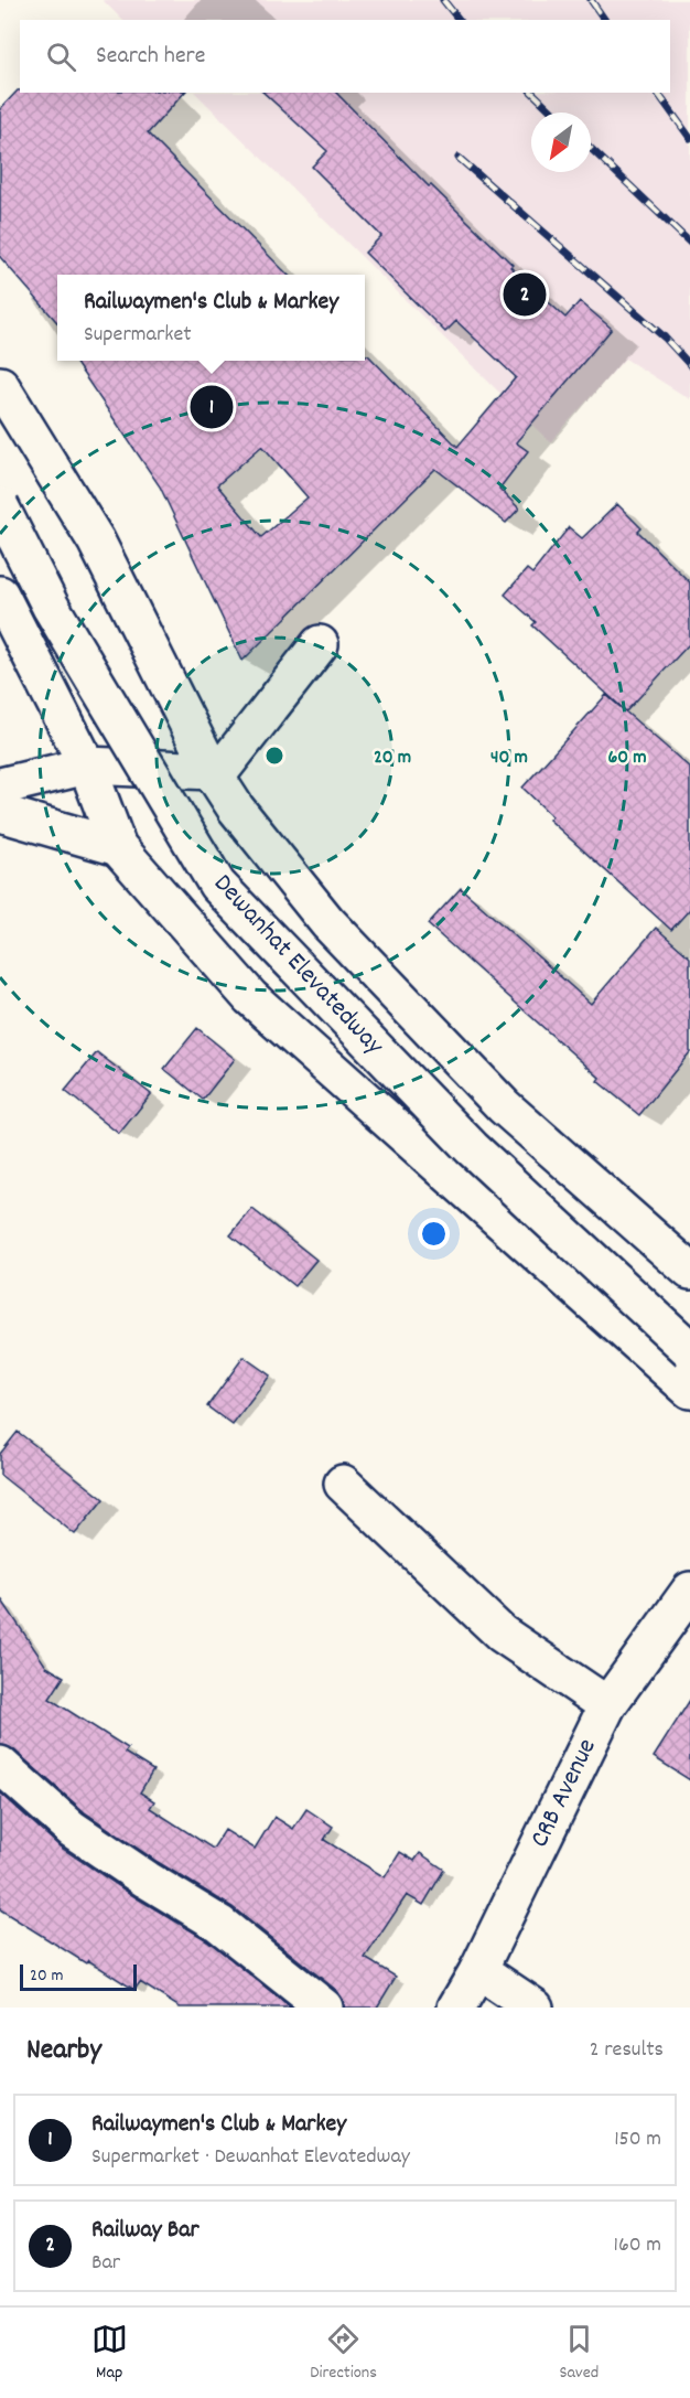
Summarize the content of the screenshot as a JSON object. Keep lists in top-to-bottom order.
{
  "streets": {
    "main road": ["Dewanhat Elevatedway", "CRB Avenue"]
  },
  "scale_bar": "20 m",
  "north": "bottom left",
  "page": {
    "search": "Search here",
    "pins": ["2", "1"],
    "popup": ["Railwaymen's Club & Markey", "Supermarket"],
    "scale": "20 m",
    "heading": ["Nearby", "2 results"],
    "list": [
      {
        "mark": "1",
        "name": "Railwaymen's Club & Markey",
        "note": "Supermarket · Dewanhat Elevatedway",
        "value": "150 m"
      },
      {
        "mark": "2",
        "name": "Railway Bar",
        "note": "Bar",
        "value": "160 m"
      }
    ],
    "nav": ["Map", "Directions", "Saved"]
  },
  "rings": ["20 m", "40 m", "60 m"]
}
